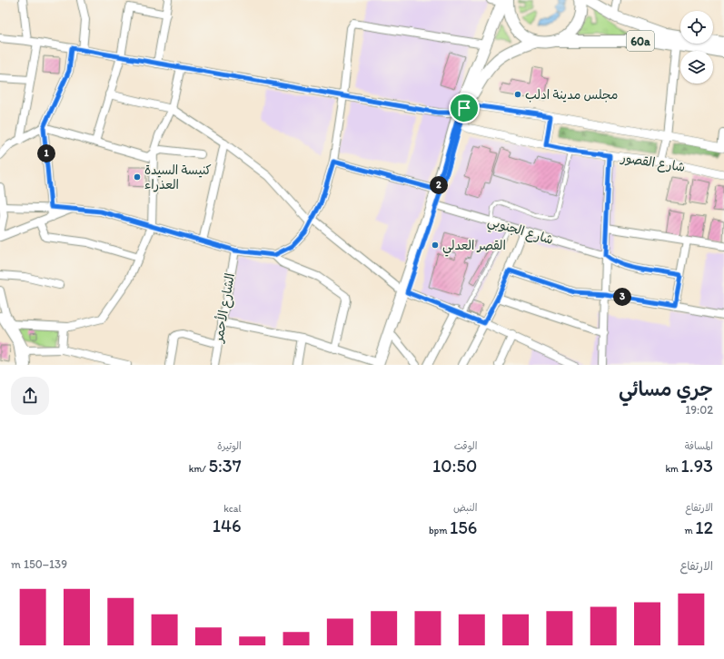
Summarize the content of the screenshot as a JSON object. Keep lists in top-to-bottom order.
{
  "streets": {
    "main road": ["60a"],
    "street": ["شارع القصور", "شارع الجنوبي", "الشارع الأحمر"]
  },
  "places": ["مجلس مدينة ادلب", "كنيسة السيدة العذراء", "القصر العدلي"],
  "page": {
    "pins": ["1", "2", "3"],
    "heading": ["جري مسائي", "19:02"],
    "stats": [
      ["المسافة", "1.93 km"],
      ["الوقت", "10:50"],
      ["الوتيرة", "5:37 /km"],
      ["الارتفاع", "12 m"],
      ["النبض", "156 bpm"],
      ["kcal", "146"]
    ],
    "chart": ["الارتفاع", "139–150 m"]
  }
}
